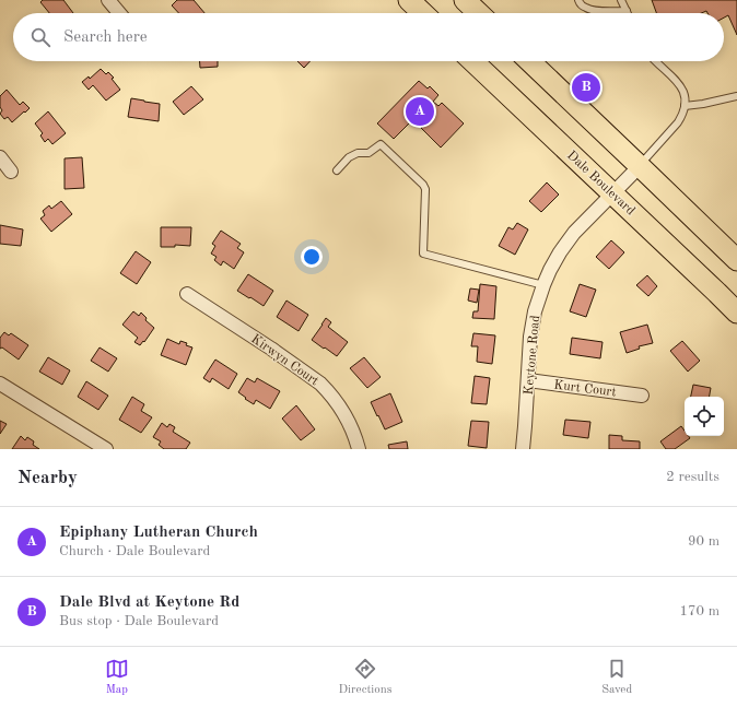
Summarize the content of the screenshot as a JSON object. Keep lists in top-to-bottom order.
{
  "streets": {
    "main road": ["Dale Boulevard"],
    "street": ["Keytone Road", "Kirwyn Court", "Kurt Court"]
  },
  "crossings": [
    ["Dale Boulevard", "Keytone Road"],
    ["Keytone Road", "Kurt Court"]
  ],
  "page": {
    "search": "Search here",
    "pins": ["B", "A"],
    "heading": ["Nearby", "2 results"],
    "list": [
      {
        "mark": "A",
        "name": "Epiphany Lutheran Church",
        "note": "Church · Dale Boulevard",
        "value": "90 m"
      },
      {
        "mark": "B",
        "name": "Dale Blvd at Keytone Rd",
        "note": "Bus stop · Dale Boulevard",
        "value": "170 m"
      }
    ],
    "nav": ["Map", "Directions", "Saved"]
  }
}
